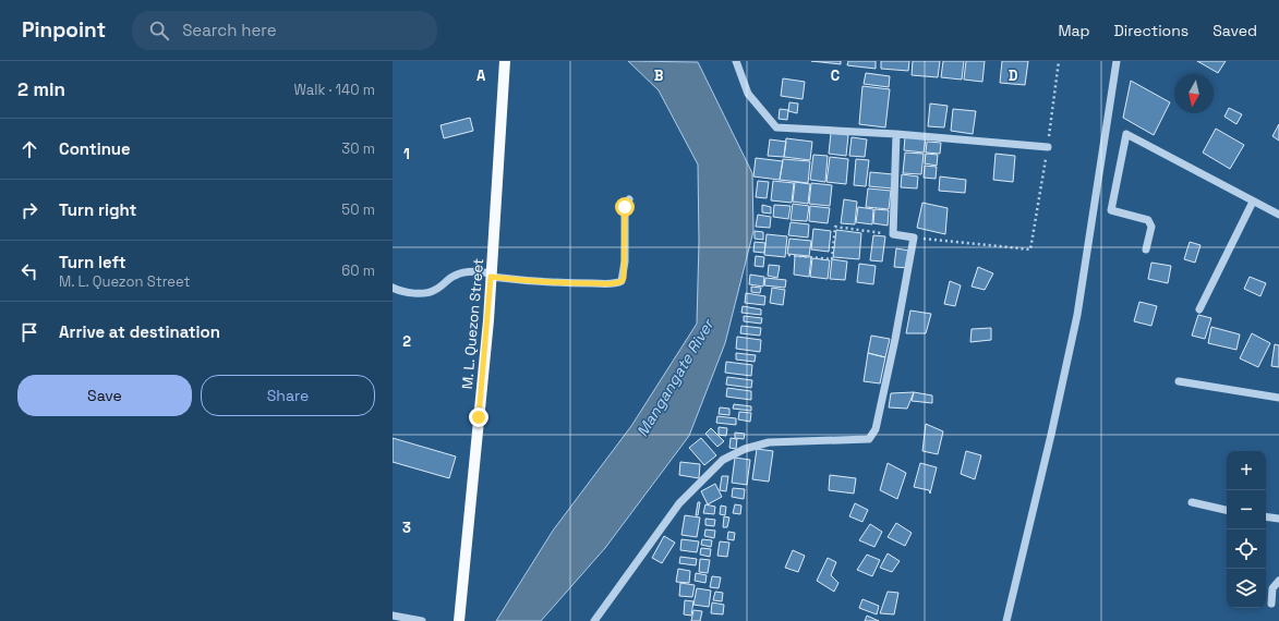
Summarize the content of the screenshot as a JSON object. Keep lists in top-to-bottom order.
{
  "streets": {
    "main road": ["M. L. Quezon Street"]
  },
  "water": ["Mangangate River"],
  "north": "bottom",
  "page": {
    "header": "Pinpoint",
    "search": "Search here",
    "nav": ["Map", "Directions", "Saved"],
    "heading": ["2 min", "Walk · 140 m"],
    "list": [
      ["Continue", "30 m"],
      ["Turn right", "50 m"],
      ["Turn left", "M. L. Quezon Street", "60 m"],
      "Arrive at destination"
    ],
    "buttons": ["Save", "Share"],
    "map_buttons": ["+", "−"]
  },
  "grid": {
    "columns": [
      "A",
      "B",
      "C",
      "D"
    ],
    "rows": ["1", "2", "3"]
  }
}
